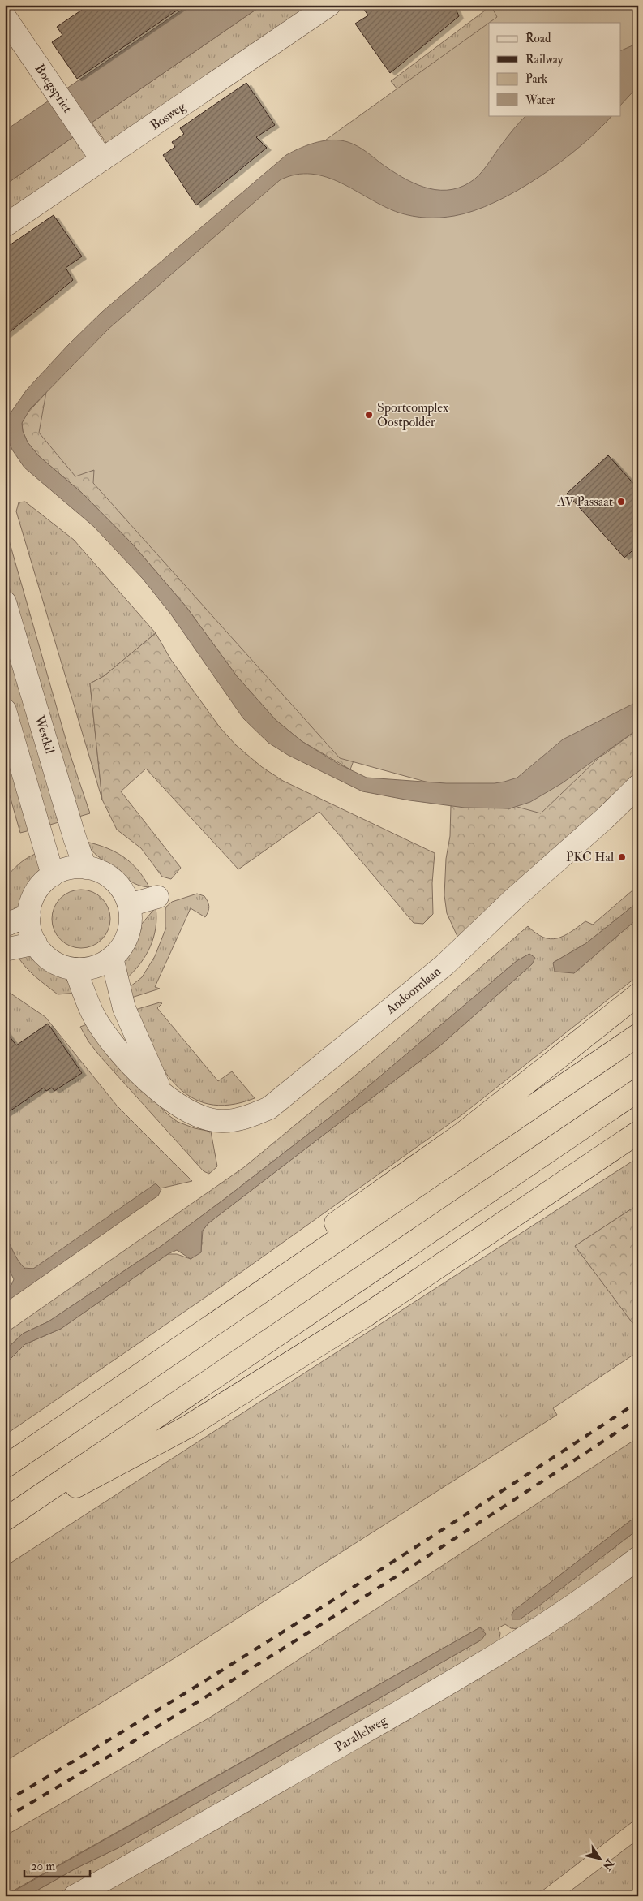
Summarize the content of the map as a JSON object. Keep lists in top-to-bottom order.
{
  "streets": {
    "street": [
      "Boegspriet",
      "Bosweg",
      "Westkil",
      "Andoornlaan",
      "Parallelweg"
    ]
  },
  "crossings": [
    ["Boegspriet", "Bosweg"],
    ["Westkil", "Andoornlaan"]
  ],
  "places": ["Sportcomplex Oostpolder", "AV Passaat", "PKC Hal"],
  "legend": [
    "Road",
    "Railway",
    "Park",
    "Water"
  ],
  "scale_bar": "20 m",
  "north": "bottom right"
}
